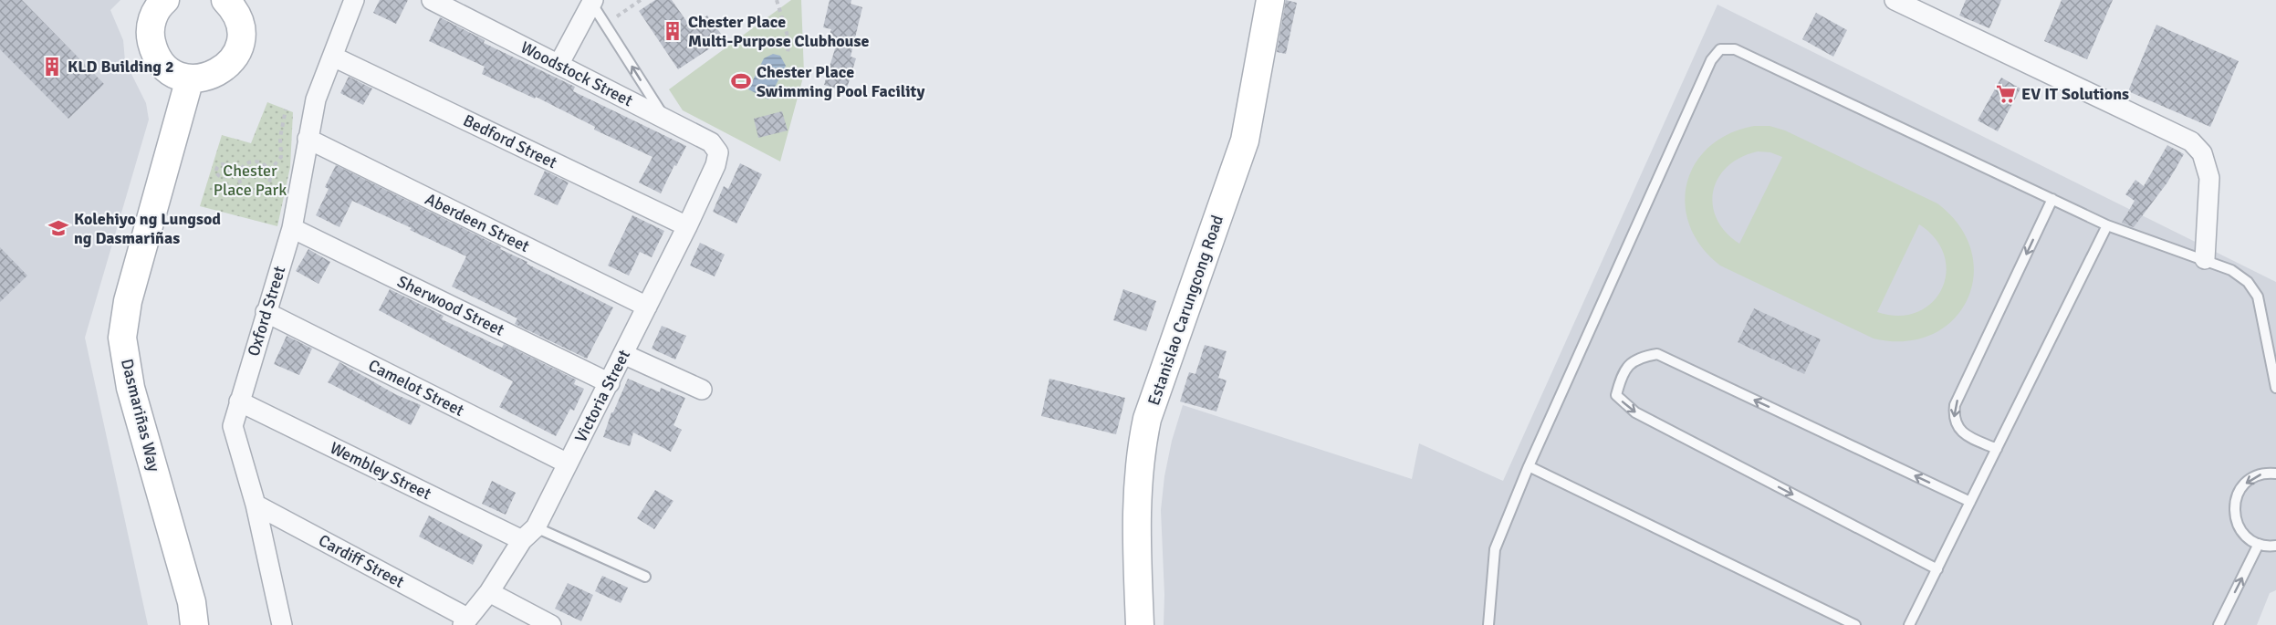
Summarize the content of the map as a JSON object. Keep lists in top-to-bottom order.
{
  "streets": {
    "street": [
      "Woodstock Street",
      "Bedford Street",
      "Aberdeen Street",
      "Sherwood Street",
      "Estanislao Carungcong Road",
      "Oxford Street",
      "Camelot Street",
      "Victoria Street",
      "Dasmariñas Way",
      "Wembley Street",
      "Cardiff Street"
    ]
  },
  "crossings": [
    ["Woodstock Street", "Victoria Street"],
    ["Bedford Street", "Oxford Street"],
    ["Bedford Street", "Victoria Street"],
    ["Aberdeen Street", "Oxford Street"],
    ["Aberdeen Street", "Victoria Street"],
    ["Sherwood Street", "Oxford Street"],
    ["Sherwood Street", "Victoria Street"],
    ["Oxford Street", "Camelot Street"],
    ["Oxford Street", "Wembley Street"],
    ["Oxford Street", "Cardiff Street"],
    ["Camelot Street", "Victoria Street"],
    ["Victoria Street", "Wembley Street"],
    ["Victoria Street", "Cardiff Street"]
  ],
  "parks": ["Chester Place Park"],
  "places": {
    "building": ["Chester Place Multi-Purpose Clubhouse", "KLD Building 2"],
    "sports": ["Chester Place Swimming Pool Facility"],
    "supermarket": ["EV IT Solutions"],
    "school or university": ["Kolehiyo ng Lungsod ng Dasmariñas"]
  }
}
